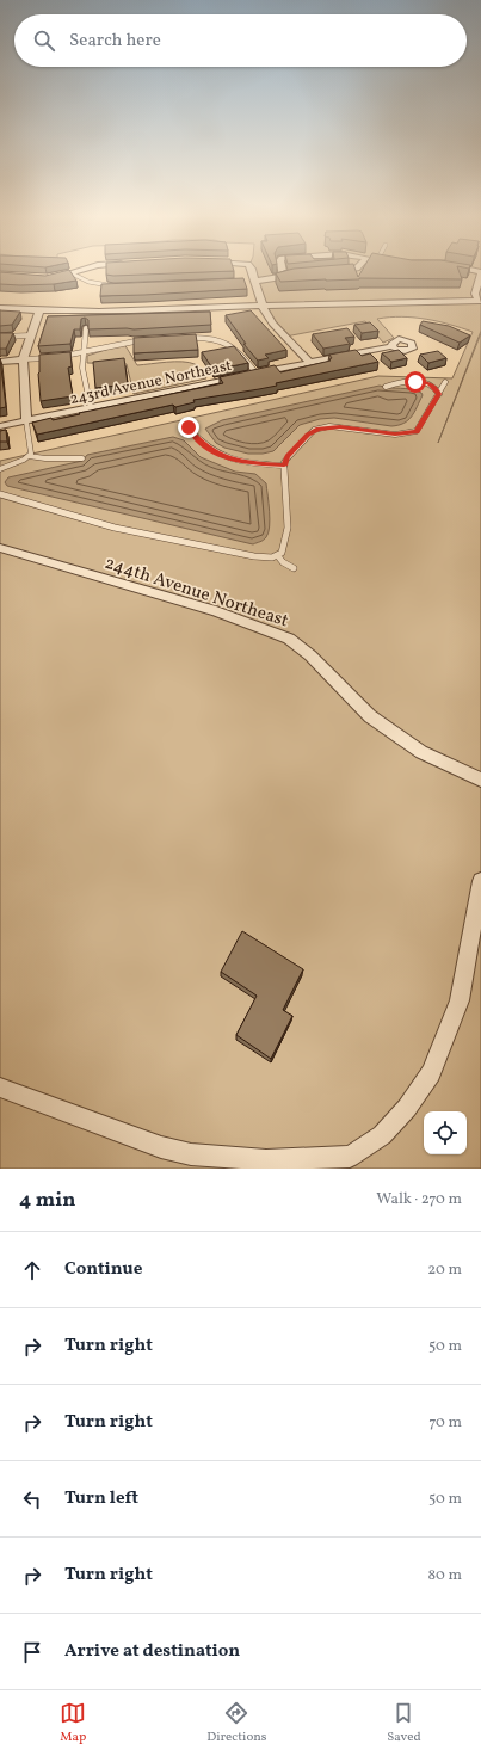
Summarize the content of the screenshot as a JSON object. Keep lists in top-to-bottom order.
{
  "streets": {
    "street": ["243rd Avenue Northeast", "244th Avenue Northeast"]
  },
  "page": {
    "search": "Search here",
    "heading": ["4 min", "Walk · 270 m"],
    "list": [
      ["Continue", "20 m"],
      ["Turn right", "50 m"],
      ["Turn right", "70 m"],
      ["Turn left", "50 m"],
      ["Turn right", "80 m"],
      "Arrive at destination"
    ],
    "nav": ["Map", "Directions", "Saved"]
  }
}
